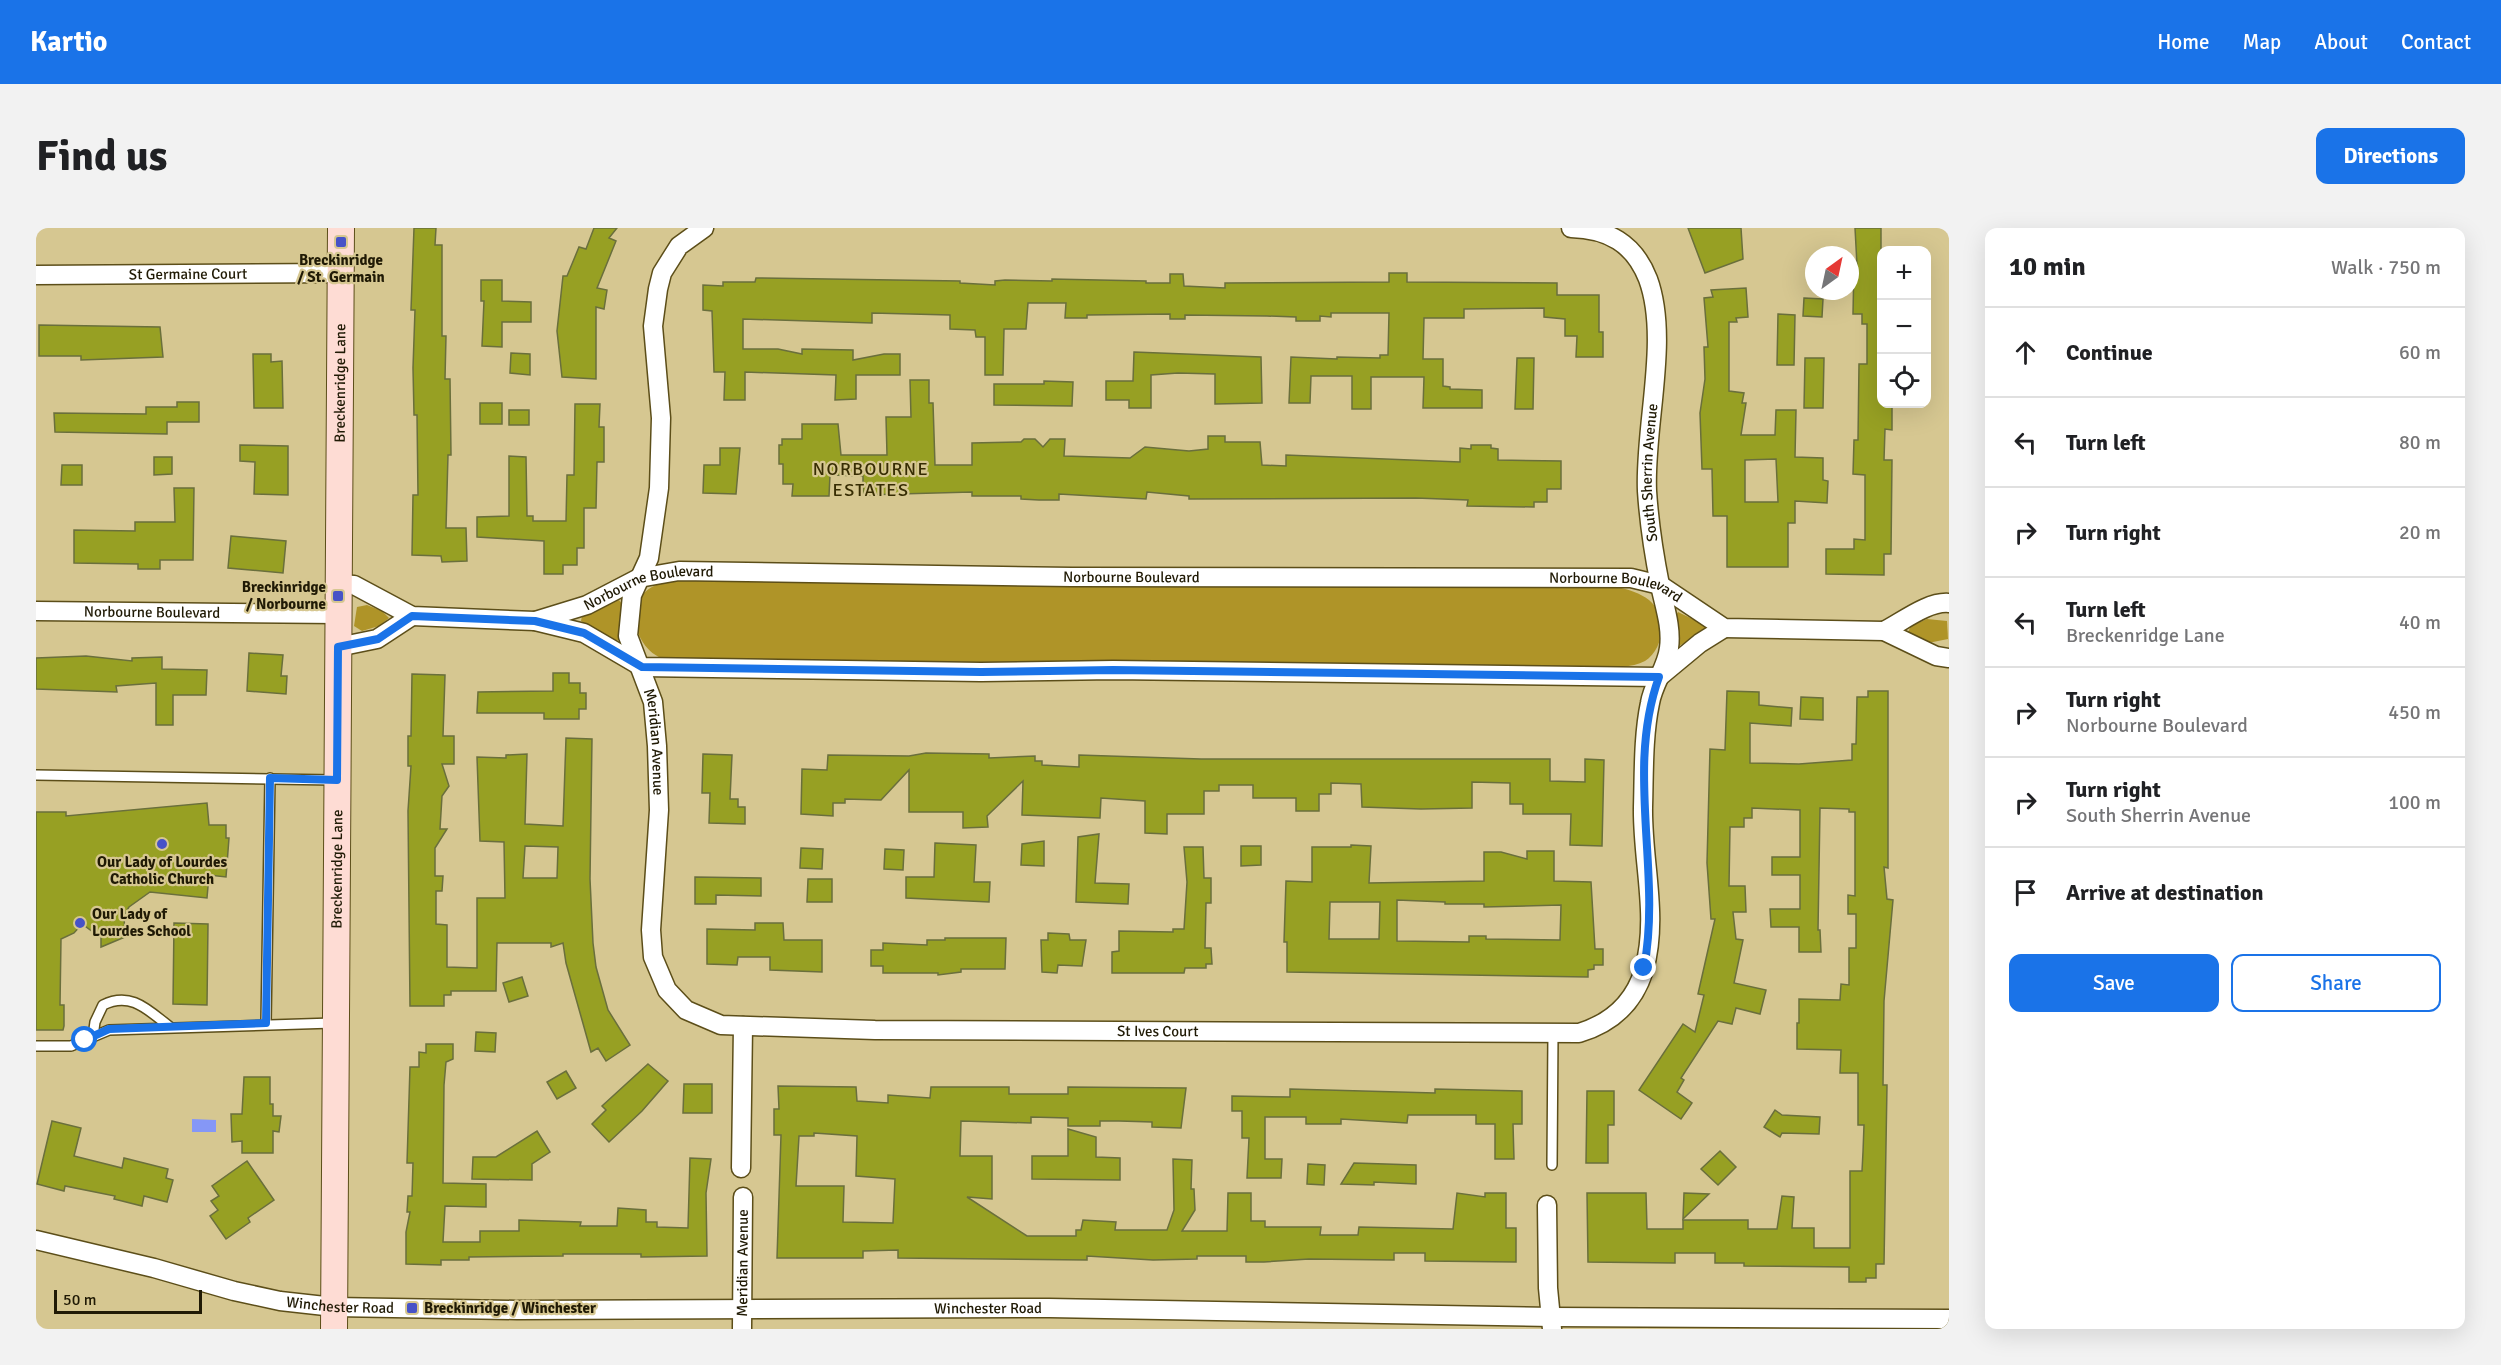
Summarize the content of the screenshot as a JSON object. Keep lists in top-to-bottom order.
{
  "streets": {
    "main road": ["Breckenridge Lane"],
    "street": [
      "St Germaine Court",
      "South Sherrin Avenue",
      "Norbourne Boulevard",
      "Meridian Avenue",
      "St Ives Court",
      "Winchester Road"
    ]
  },
  "crossings": [
    ["St Germaine Court", "Breckenridge Lane"],
    ["Breckenridge Lane", "Norbourne Boulevard"],
    ["Breckenridge Lane", "Winchester Road"],
    ["South Sherrin Avenue", "Norbourne Boulevard"],
    ["South Sherrin Avenue", "St Ives Court"],
    ["Norbourne Boulevard", "Meridian Avenue"],
    ["Meridian Avenue", "St Ives Court"],
    ["Meridian Avenue", "Winchester Road"]
  ],
  "districts": ["NORBOURNE ESTATES"],
  "places": {
    "transit": ["Breckinridge / St. Germain", "Breckinridge / Norbourne", "Breckinridge / Winchester"],
    "other": ["Our Lady of Lourdes Catholic Church", "Our Lady of Lourdes School"]
  },
  "scale_bar": "50 m",
  "north": "top right",
  "page": {
    "header": "Kartio",
    "nav": [
      "Home",
      "Map",
      "About",
      "Contact"
    ],
    "buttons": [
      "Directions",
      ["Save", "Share"]
    ],
    "title": "Find us",
    "heading": ["10 min", "Walk · 750 m"],
    "map_buttons": ["+", "−"],
    "list": [
      ["Continue", "60 m"],
      ["Turn left", "80 m"],
      ["Turn right", "20 m"],
      ["Turn left", "Breckenridge Lane", "40 m"],
      ["Turn right", "Norbourne Boulevard", "450 m"],
      ["Turn right", "South Sherrin Avenue", "100 m"],
      "Arrive at destination"
    ],
    "scale": "50 m"
  }
}
